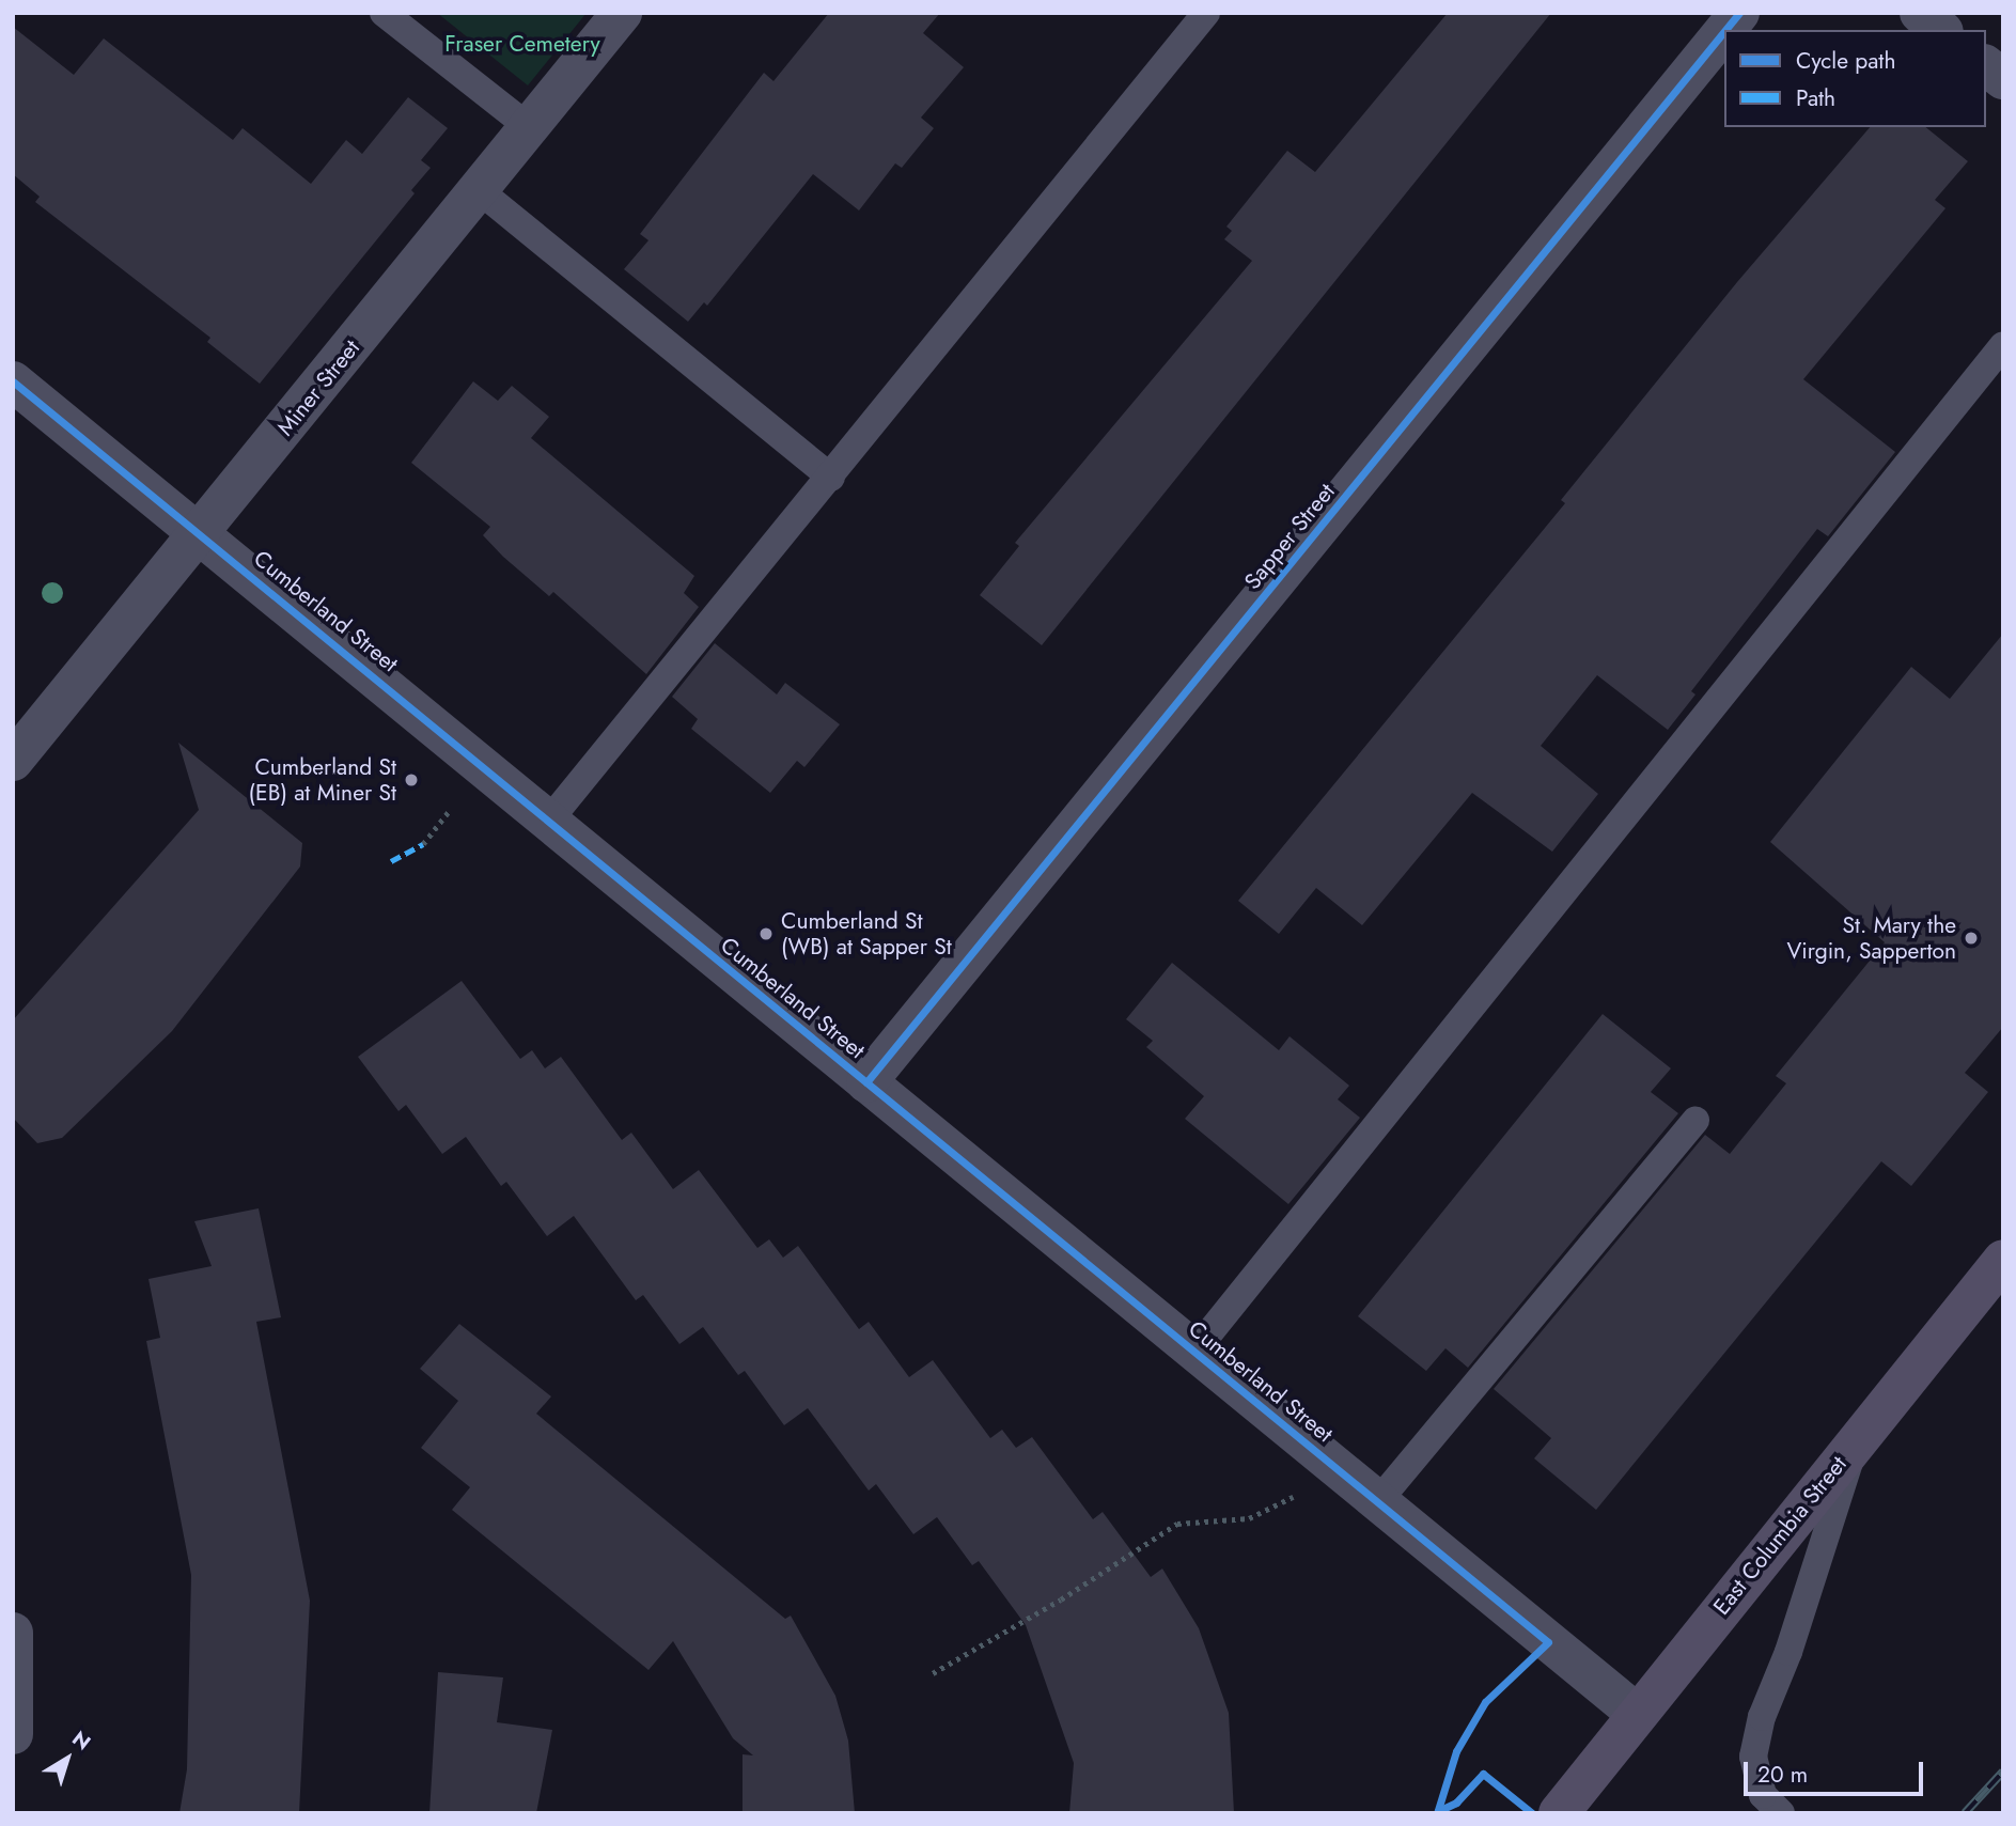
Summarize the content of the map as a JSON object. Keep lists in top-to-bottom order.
{
  "streets": {
    "main road": ["East Columbia Street"],
    "street": ["Miner Street", "Sapper Street", "Cumberland Street"]
  },
  "crossings": [
    ["Miner Street", "Cumberland Street"],
    ["Sapper Street", "Cumberland Street"],
    ["Cumberland Street", "East Columbia Street"]
  ],
  "parks": ["Fraser Cemetery"],
  "places": ["Cumberland St (EB) at Miner St", "Cumberland St (WB) at Sapper St", "St. Mary the Virgin, Sapperton"],
  "legend": ["Cycle path", "Path"],
  "scale_bar": "20 m",
  "north": "top right"
}
